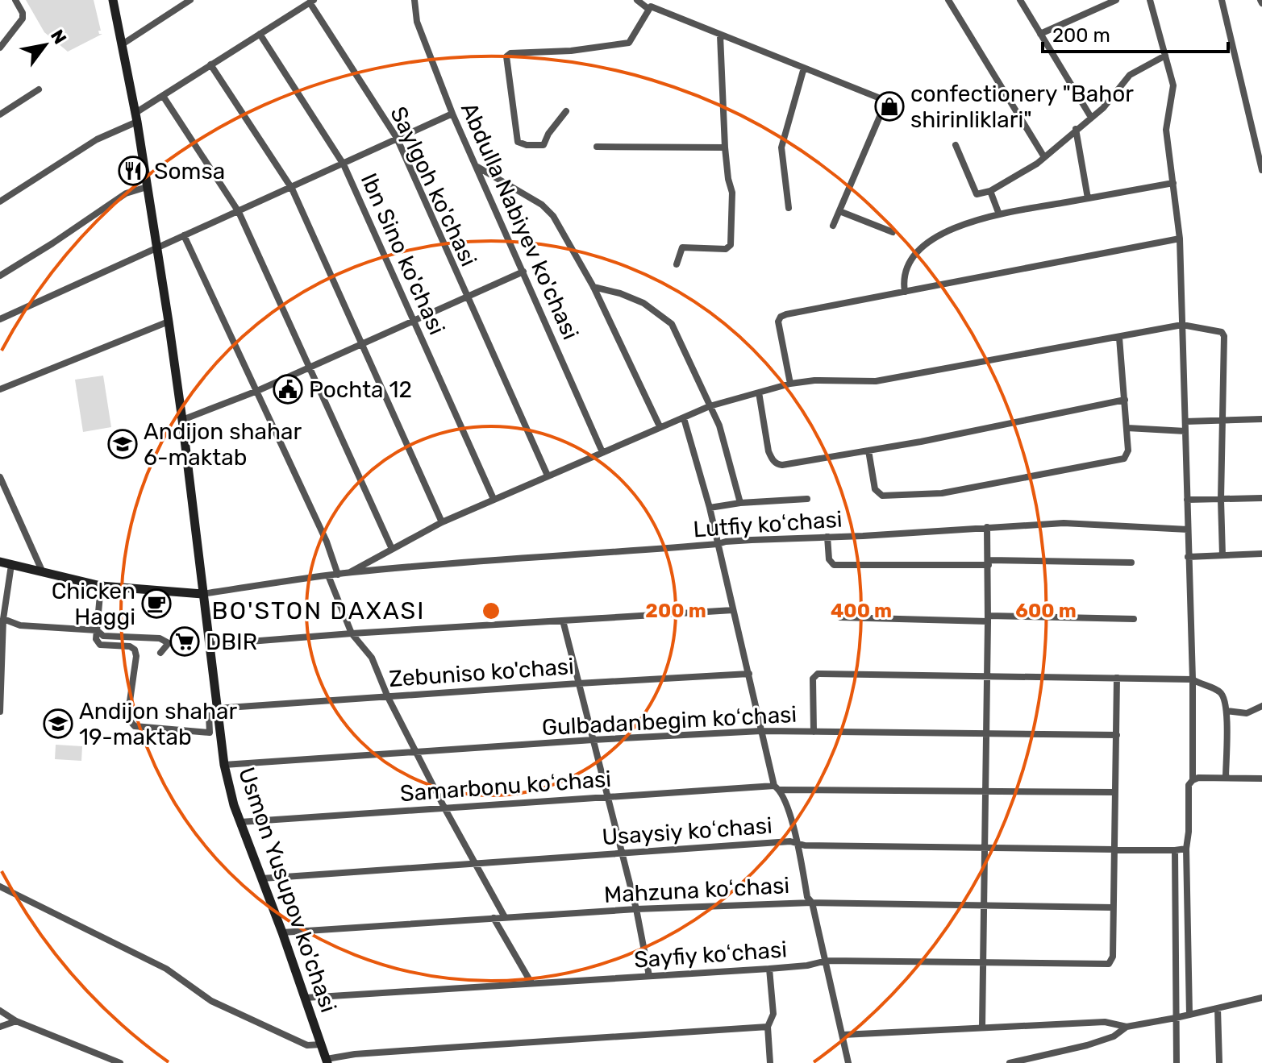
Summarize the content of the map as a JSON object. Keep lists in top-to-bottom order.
{
  "streets": {
    "main road": ["Usmon Yusupov ko'chasi"],
    "street": [
      "Saylgoh ko'chasi",
      "Abdulla Nabiyev ko'chasi",
      "Ibn Sino ko'chasi",
      "Lutfiy koʻchasi",
      "Zebuniso ko'chasi",
      "Gulbadanbegim koʻchasi",
      "Samarbonu koʻchasi",
      "Usaysiy koʻchasi",
      "Mahzuna koʻchasi",
      "Sayfiy koʻchasi"
    ]
  },
  "crossings": [
    ["Saylgoh ko'chasi", "Ibn Sino ko'chasi"],
    ["Saylgoh ko'chasi", "Usmon Yusupov ko'chasi"],
    ["Zebuniso ko'chasi", "Usmon Yusupov ko'chasi"],
    ["Gulbadanbegim koʻchasi", "Usmon Yusupov ko'chasi"],
    ["Samarbonu koʻchasi", "Usmon Yusupov ko'chasi"],
    ["Usaysiy koʻchasi", "Usmon Yusupov ko'chasi"],
    ["Usmon Yusupov ko'chasi", "Mahzuna koʻchasi"],
    ["Usmon Yusupov ko'chasi", "Sayfiy koʻchasi"],
    ["Mahzuna koʻchasi", "Sayfiy koʻchasi"]
  ],
  "districts": ["BO'STON DAXASI"],
  "places": {
    "shop": ["confectionery \"Bahor shirinliklari\""],
    "restaurant": ["Somsa"],
    "public building": ["Pochta 12"],
    "school or university": ["Andijon shahar 6-maktab", "Andijon shahar 19-maktab"],
    "cafe": ["Chicken Haggi"],
    "supermarket": ["DBIR"]
  },
  "scale_bar": "200 m",
  "north": "top right",
  "rings": ["200 m", "400 m", "600 m"]
}
